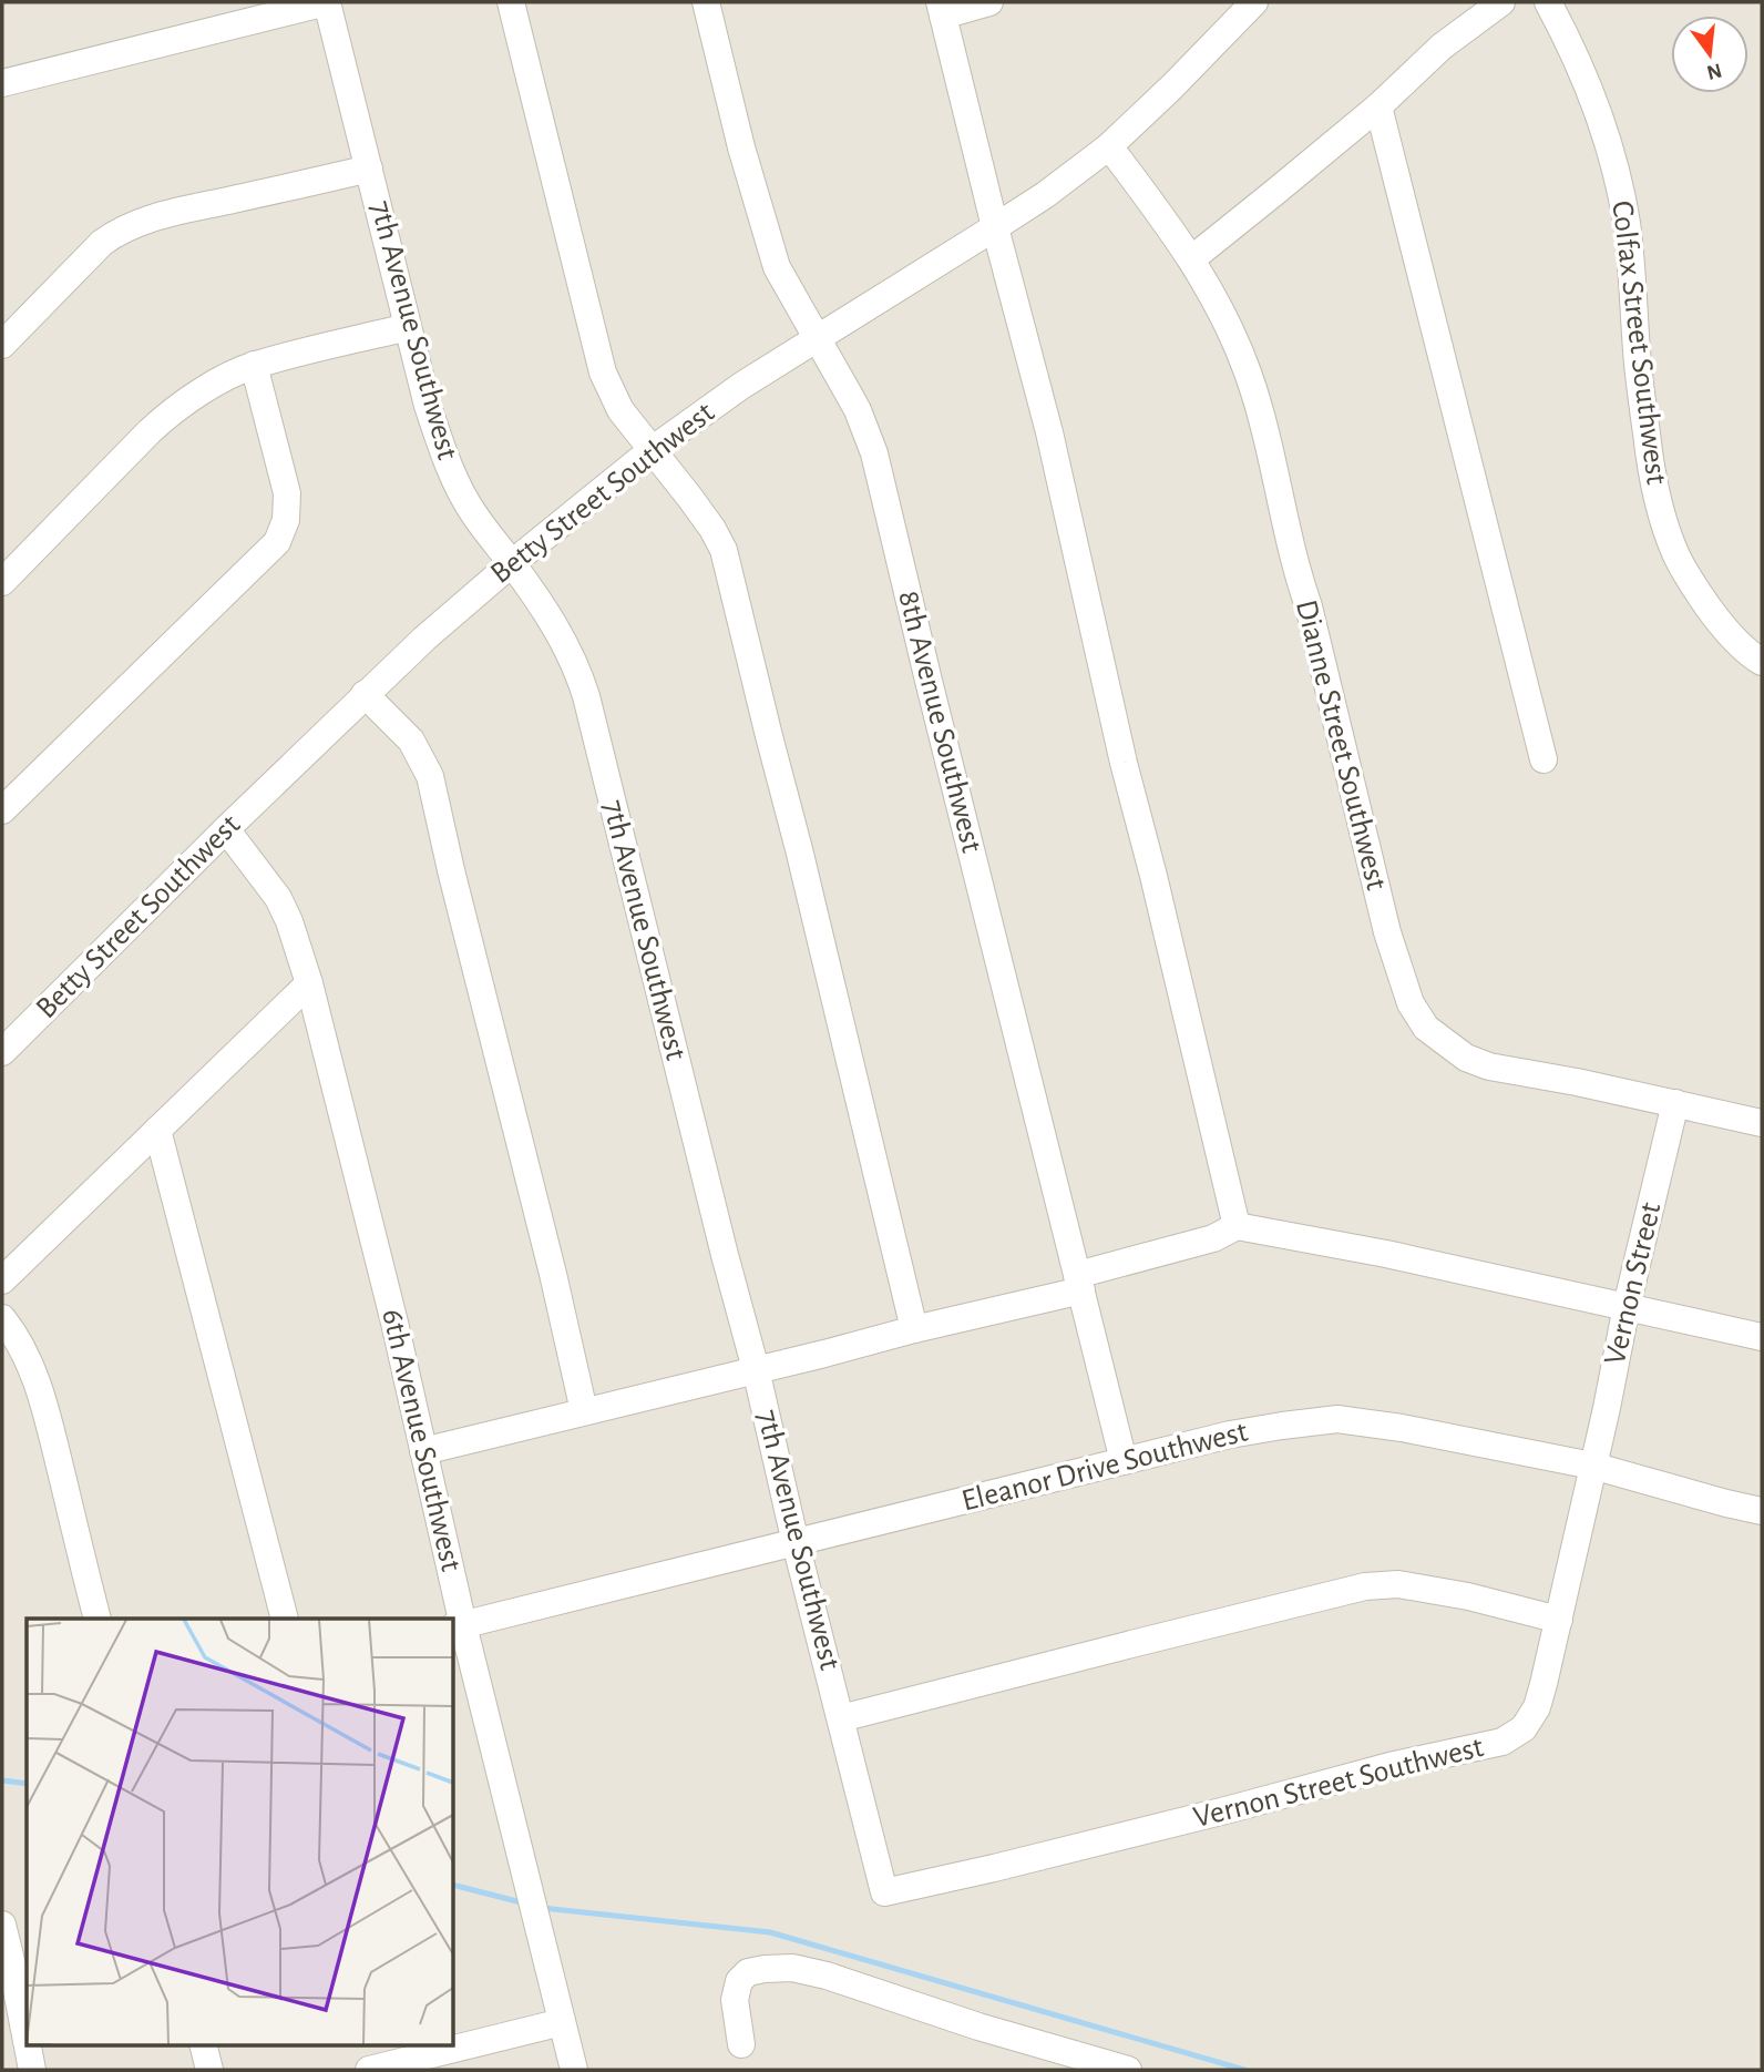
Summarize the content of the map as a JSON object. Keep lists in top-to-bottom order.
{
  "streets": {
    "street": [
      "7th Avenue Southwest",
      "Colfax Street Southwest",
      "Betty Street Southwest",
      "8th Avenue Southwest",
      "Dianne Street Southwest",
      "Vernon Street",
      "6th Avenue Southwest",
      "Eleanor Drive Southwest",
      "Vernon Street Southwest"
    ]
  },
  "crossings": [
    ["7th Avenue Southwest", "Betty Street Southwest"],
    ["7th Avenue Southwest", "Eleanor Drive Southwest"],
    ["7th Avenue Southwest", "Vernon Street Southwest"],
    ["Betty Street Southwest", "8th Avenue Southwest"],
    ["Betty Street Southwest", "Dianne Street Southwest"],
    ["Betty Street Southwest", "6th Avenue Southwest"],
    ["8th Avenue Southwest", "Eleanor Drive Southwest"],
    ["Dianne Street Southwest", "Vernon Street"],
    ["Vernon Street", "Eleanor Drive Southwest"],
    ["Vernon Street", "Vernon Street Southwest"],
    ["6th Avenue Southwest", "Eleanor Drive Southwest"],
    ["Eleanor Drive Southwest", "Vernon Street Southwest"]
  ],
  "north": "bottom"
}
